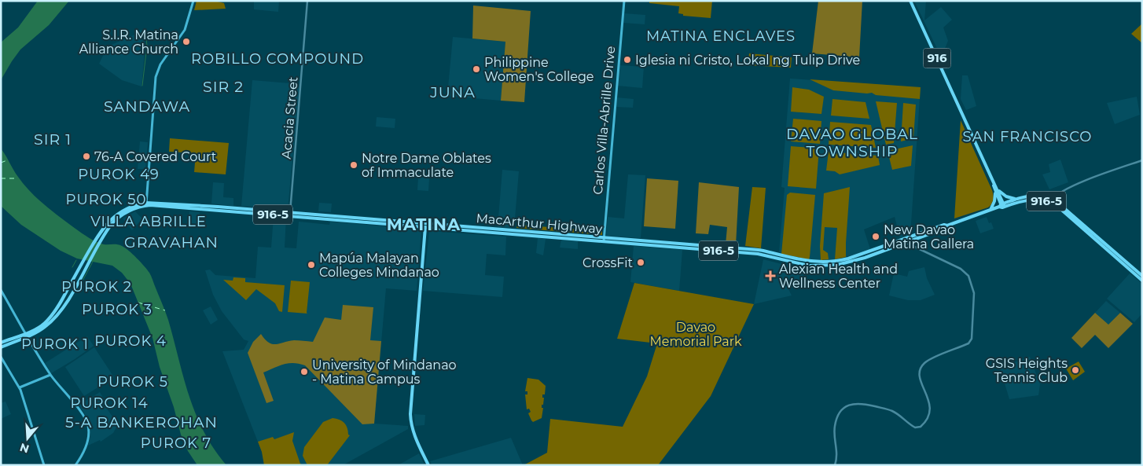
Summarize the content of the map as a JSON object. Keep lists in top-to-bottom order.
{
  "streets": {
    "main road": [
      "916",
      "Carlos Villa-Abrille Drive",
      "916-5",
      "MacArthur Highway"
    ],
    "street": ["Acacia Street"]
  },
  "crossings": [
    ["916", "MacArthur Highway"],
    ["Acacia Street", "MacArthur Highway"],
    ["Carlos Villa-Abrille Drive", "MacArthur Highway"]
  ],
  "districts": [
    "MATINA ENCLAVES",
    "ROBILLO COMPOUND",
    "SIR 2",
    "JUNA",
    "SANDAWA",
    "DAVAO GLOBAL TOWNSHIP",
    "SAN FRANCISCO",
    "SIR 1",
    "PUROK 49",
    "PUROK 50",
    "VILLA ABRILLE",
    "MATINA",
    "GRAVAHAN",
    "PUROK 2",
    "PUROK 3",
    "PUROK 4",
    "PUROK 1",
    "PUROK 5",
    "PUROK 14",
    "5-A BANKEROHAN",
    "PUROK 7"
  ],
  "parks": ["Davao Memorial Park"],
  "places": {
    "other": [
      "S.I.R. Matina Alliance Church",
      "Iglesia ni Cristo, Lokal ng Tulip Drive",
      "Philippine Women's College",
      "76-A Covered Court",
      "Notre Dame Oblates of Immaculate",
      "New Davao Matina Gallera",
      "CrossFit",
      "Mapúa Malayan Colleges Mindanao",
      "GSIS Heights Tennis Club",
      "University of Mindanao - Matina Campus"
    ],
    "health": ["Alexian Health and Wellness Center"]
  },
  "north": "bottom"
}
